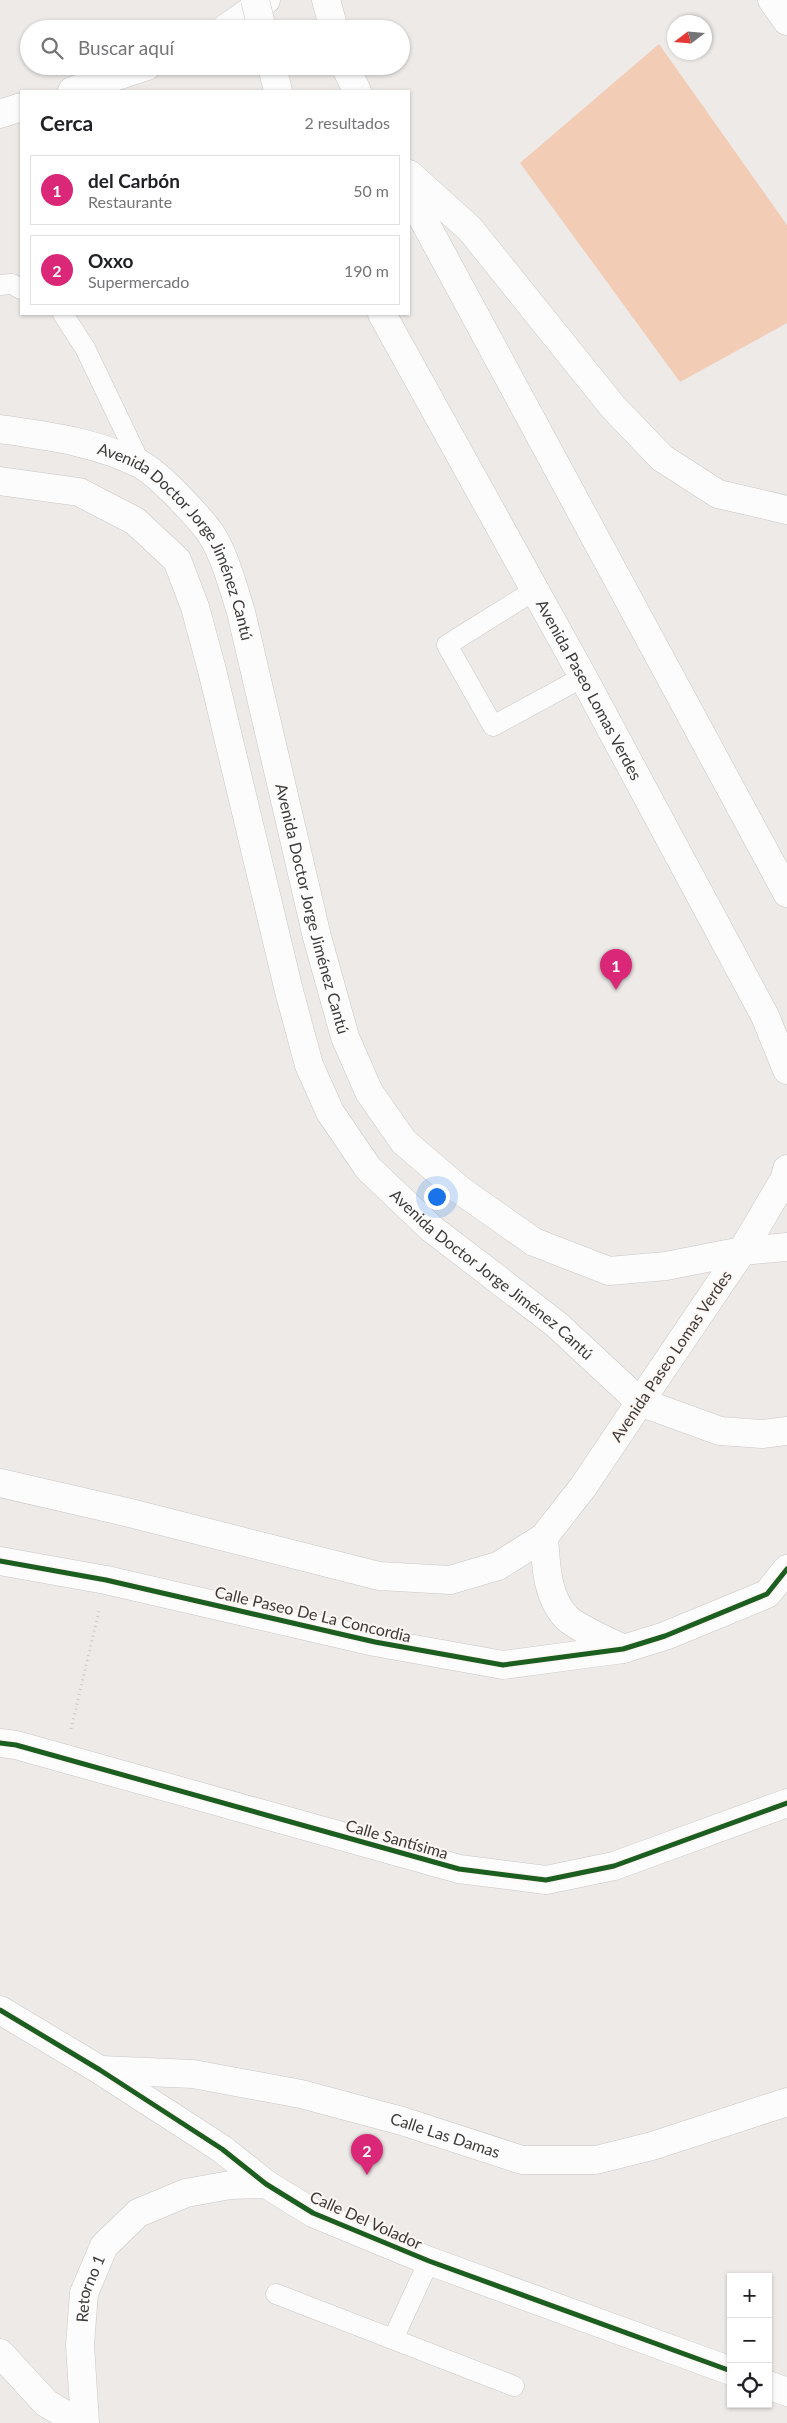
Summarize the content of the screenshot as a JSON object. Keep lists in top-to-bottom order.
{
  "streets": {
    "main road": [
      "Avenida Doctor Jorge Jiménez Cantú",
      "Avenida Paseo Lomas Verdes",
      "Calle Paseo De La Concordia",
      "Calle Santísima",
      "Calle Las Damas",
      "Calle Del Volador",
      "Retorno 1"
    ]
  },
  "crossings": [
    ["Avenida Doctor Jorge Jiménez Cantú", "Avenida Paseo Lomas Verdes"],
    ["Calle Las Damas", "Calle Del Volador"],
    ["Calle Del Volador", "Retorno 1"]
  ],
  "north": "left",
  "page": {
    "search": "Buscar aquí",
    "heading": ["Cerca", "2 resultados"],
    "list": [
      {
        "mark": "1",
        "name": "del Carbón",
        "note": "Restaurante",
        "value": "50 m"
      },
      {
        "mark": "2",
        "name": "Oxxo",
        "note": "Supermercado",
        "value": "190 m"
      }
    ],
    "pins": ["1", "2"],
    "map_buttons": ["+", "−"]
  }
}
